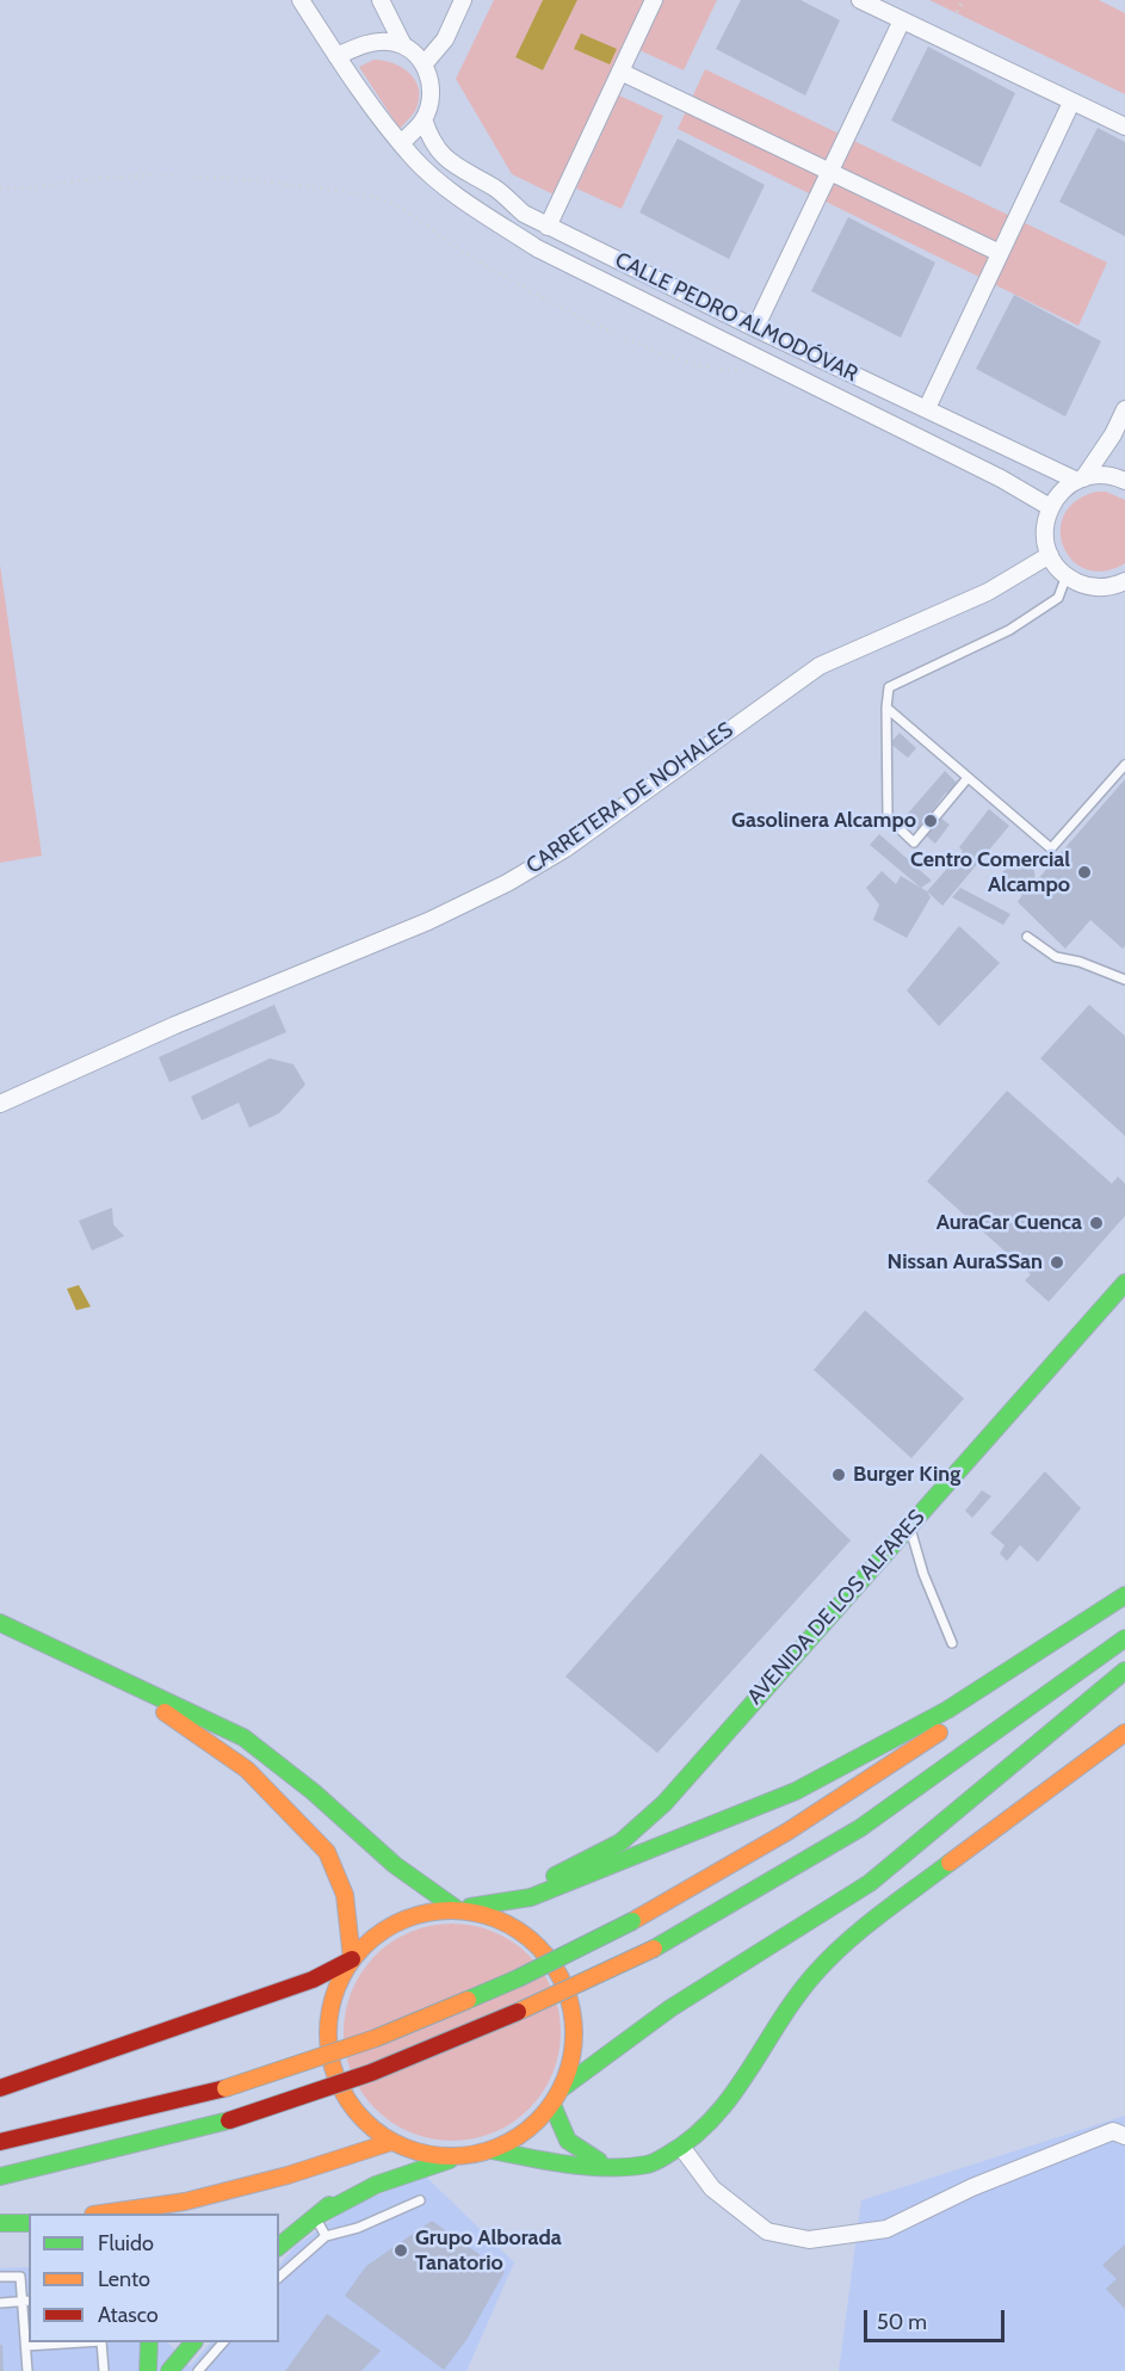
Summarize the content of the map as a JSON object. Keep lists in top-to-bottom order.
{
  "streets": {
    "main road": ["AVENIDA DE LOS ALFARES"],
    "street": ["CALLE PEDRO ALMODÓVAR", "CARRETERA DE NOHALES"]
  },
  "places": [
    "Gasolinera Alcampo",
    "Centro Comercial Alcampo",
    "AuraCar Cuenca",
    "Nissan AuraSSan",
    "Burger King",
    "Grupo Alborada Tanatorio"
  ],
  "legend": ["Fluido", "Lento", "Atasco"],
  "scale_bar": "50 m"
}
